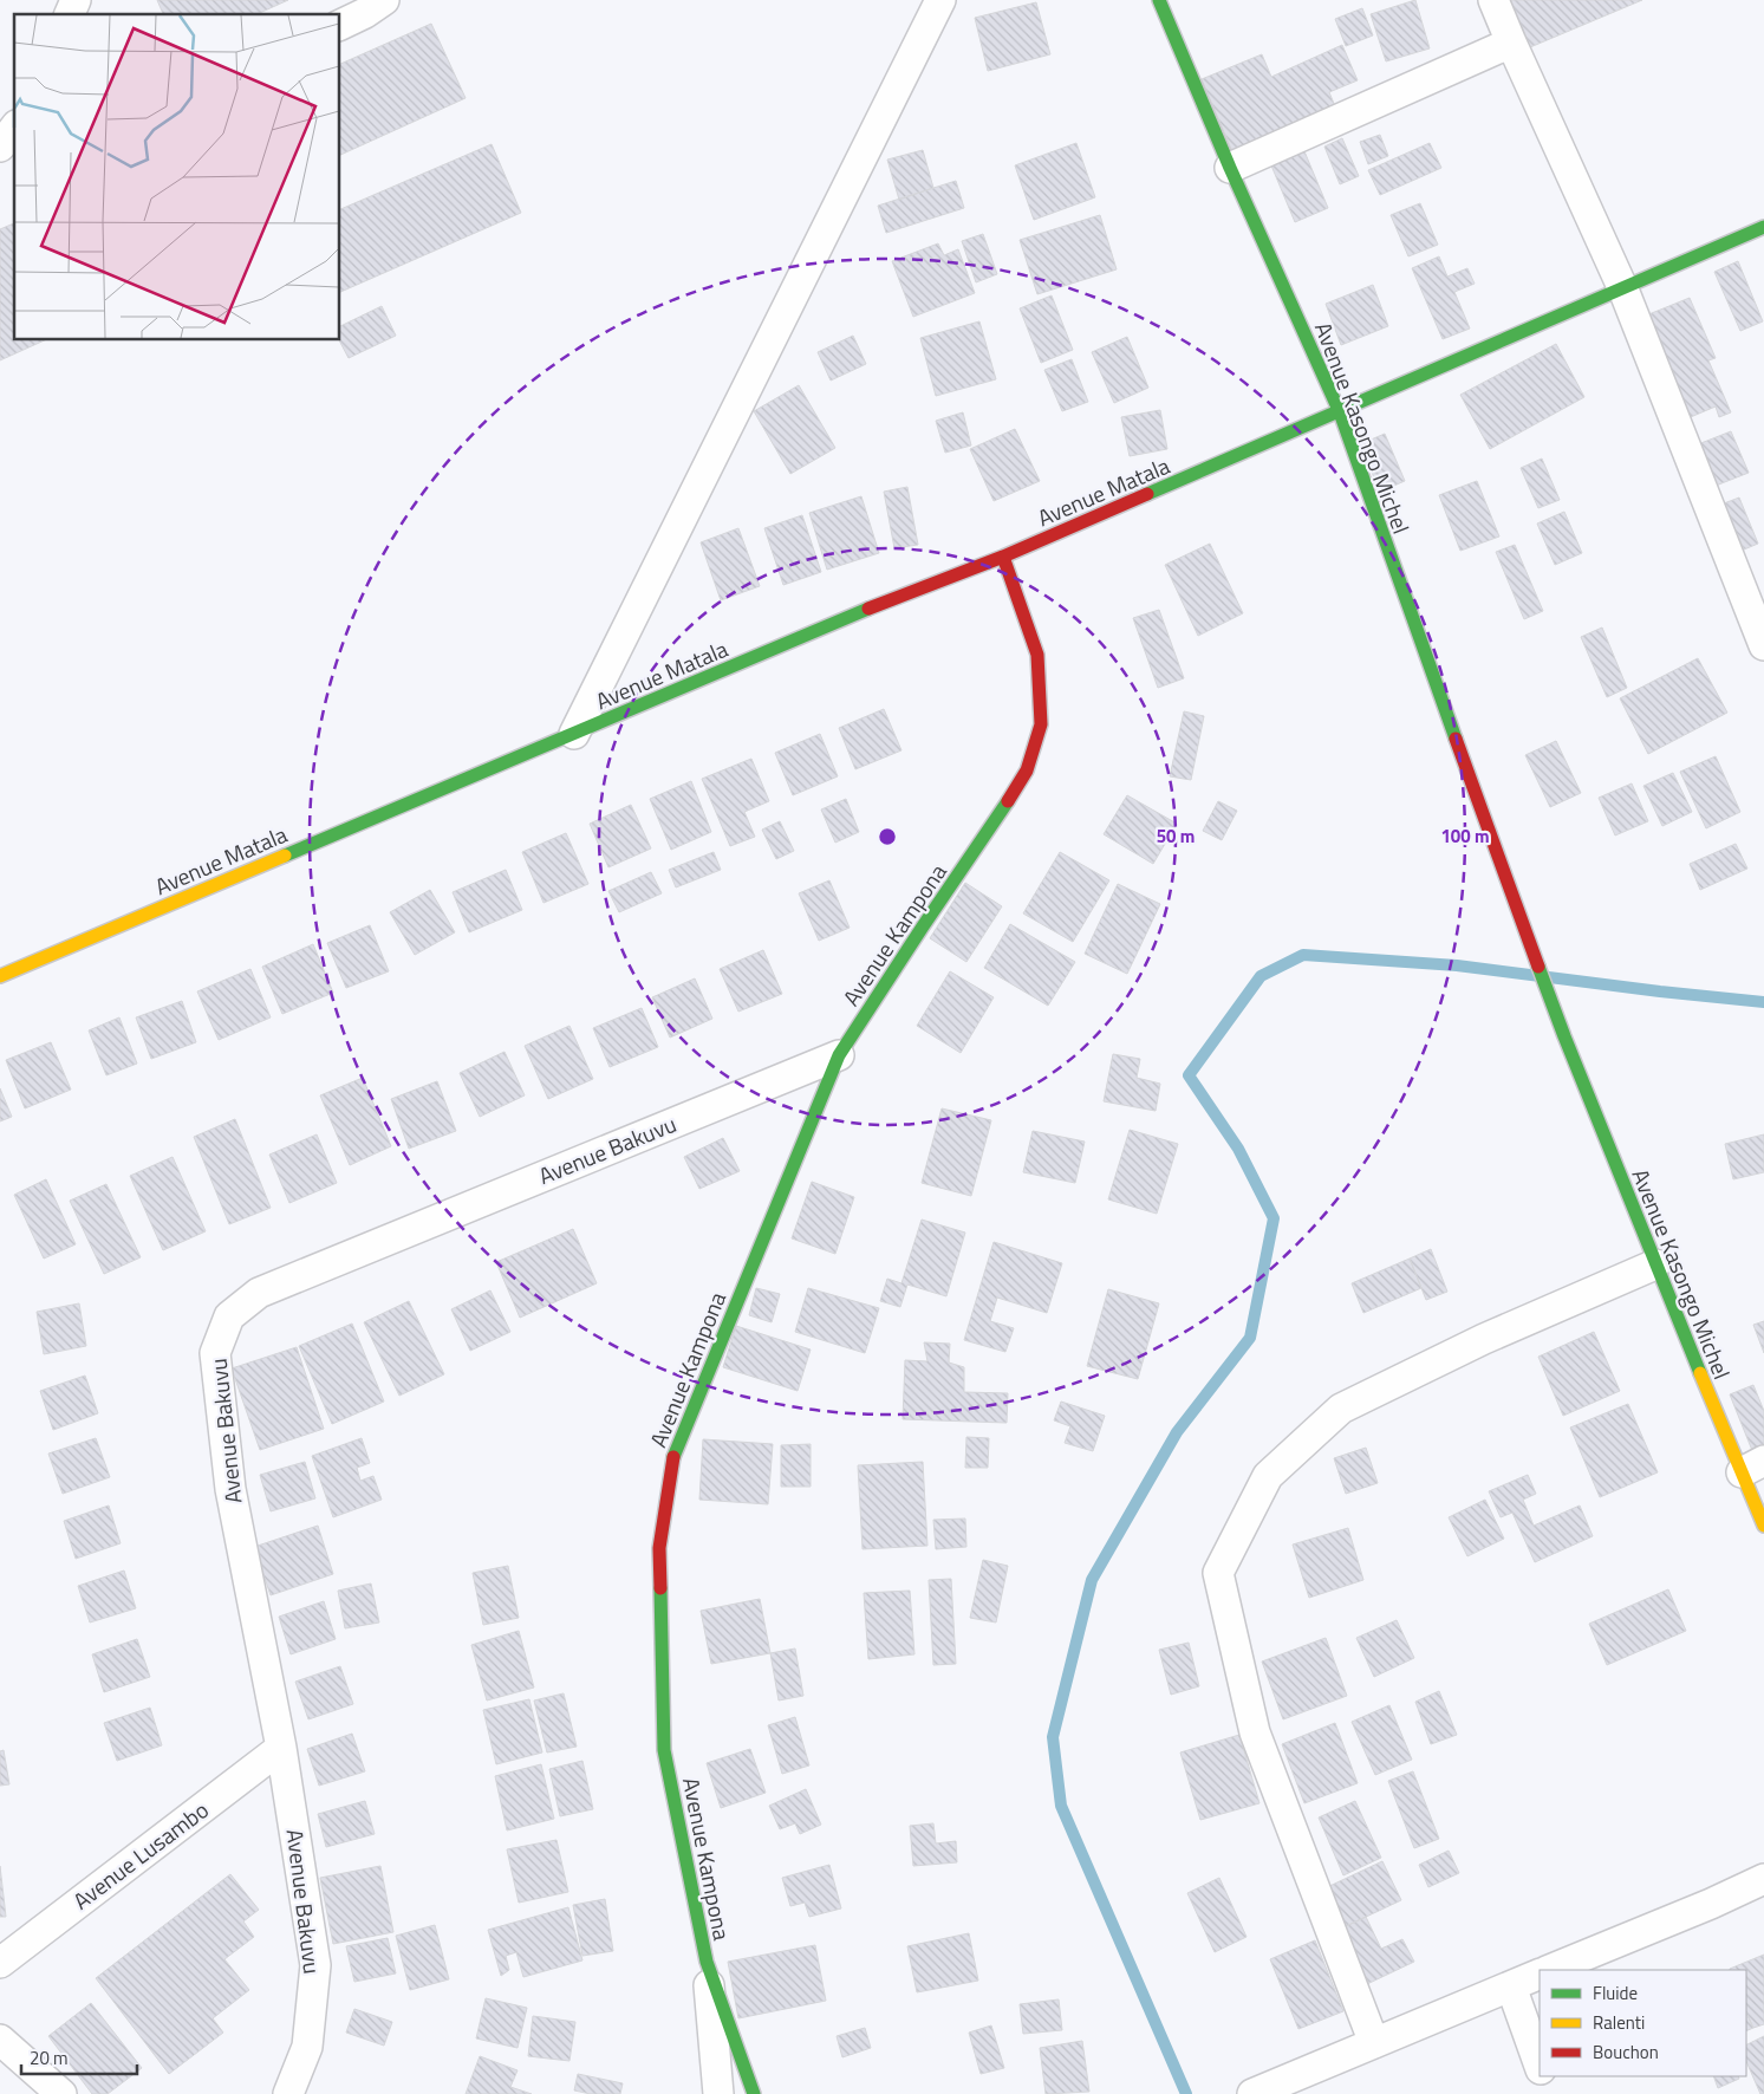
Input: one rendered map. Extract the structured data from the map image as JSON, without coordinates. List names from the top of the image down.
{
  "streets": {
    "street": [
      "Avenue Kasongo Michel",
      "Avenue Matala",
      "Avenue Kampona",
      "Avenue Bakuvu",
      "Avenue Lusambo"
    ]
  },
  "crossings": [
    ["Avenue Kasongo Michel", "Avenue Matala"],
    ["Avenue Matala", "Avenue Kampona"],
    ["Avenue Kampona", "Avenue Bakuvu"],
    ["Avenue Bakuvu", "Avenue Lusambo"]
  ],
  "legend": ["Fluide", "Ralenti", "Bouchon"],
  "scale_bar": "20 m",
  "rings": ["50 m", "100 m"]
}
